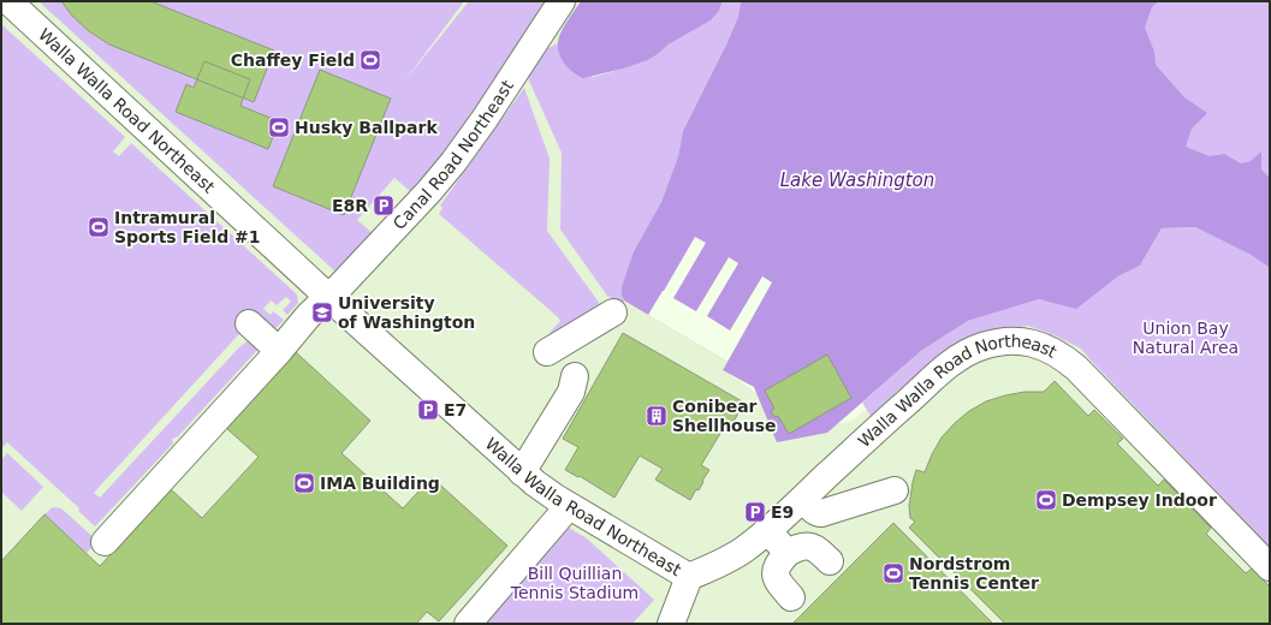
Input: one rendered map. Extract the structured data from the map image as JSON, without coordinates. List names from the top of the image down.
{
  "streets": {
    "lane": ["Walla Walla Road Northeast", "Canal Road Northeast"]
  },
  "crossings": [
    ["Walla Walla Road Northeast", "Canal Road Northeast"]
  ],
  "water": ["Lake Washington"],
  "parks": ["Union Bay Natural Area", "Bill Quillian Tennis Stadium"],
  "places": {
    "sports": [
      "Chaffey Field",
      "Husky Ballpark",
      "Intramural Sports Field #1",
      "IMA Building",
      "Dempsey Indoor",
      "Nordstrom Tennis Center"
    ],
    "parking": ["E8R", "E7", "E9"],
    "school or university": ["University of Washington"],
    "building": ["Conibear Shellhouse"]
  }
}
